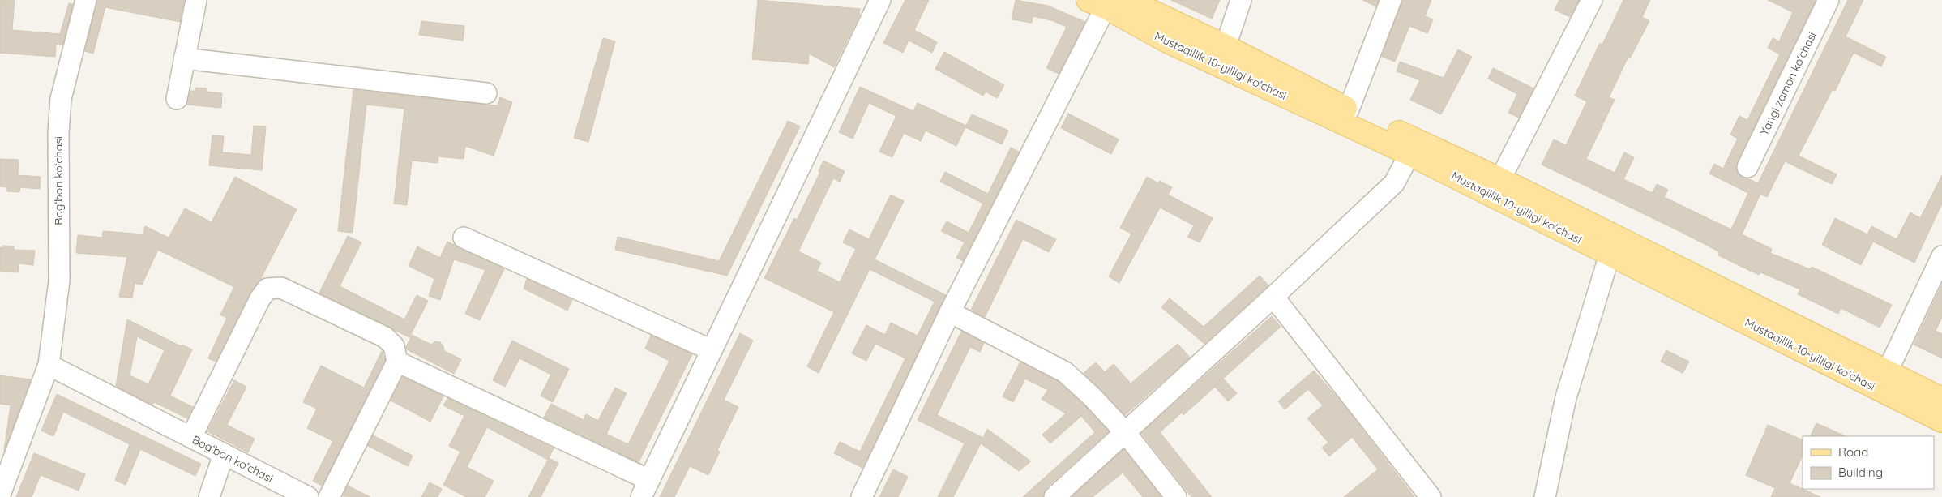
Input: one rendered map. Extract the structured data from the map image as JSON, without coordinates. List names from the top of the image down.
{
  "streets": {
    "main road": ["Mustaqillik 10-yilligi ko'chasi"],
    "street": ["Yangi zamon koʻchasi", "Bogʻbon koʻchasi"]
  },
  "legend": ["Road", "Building"]
}
